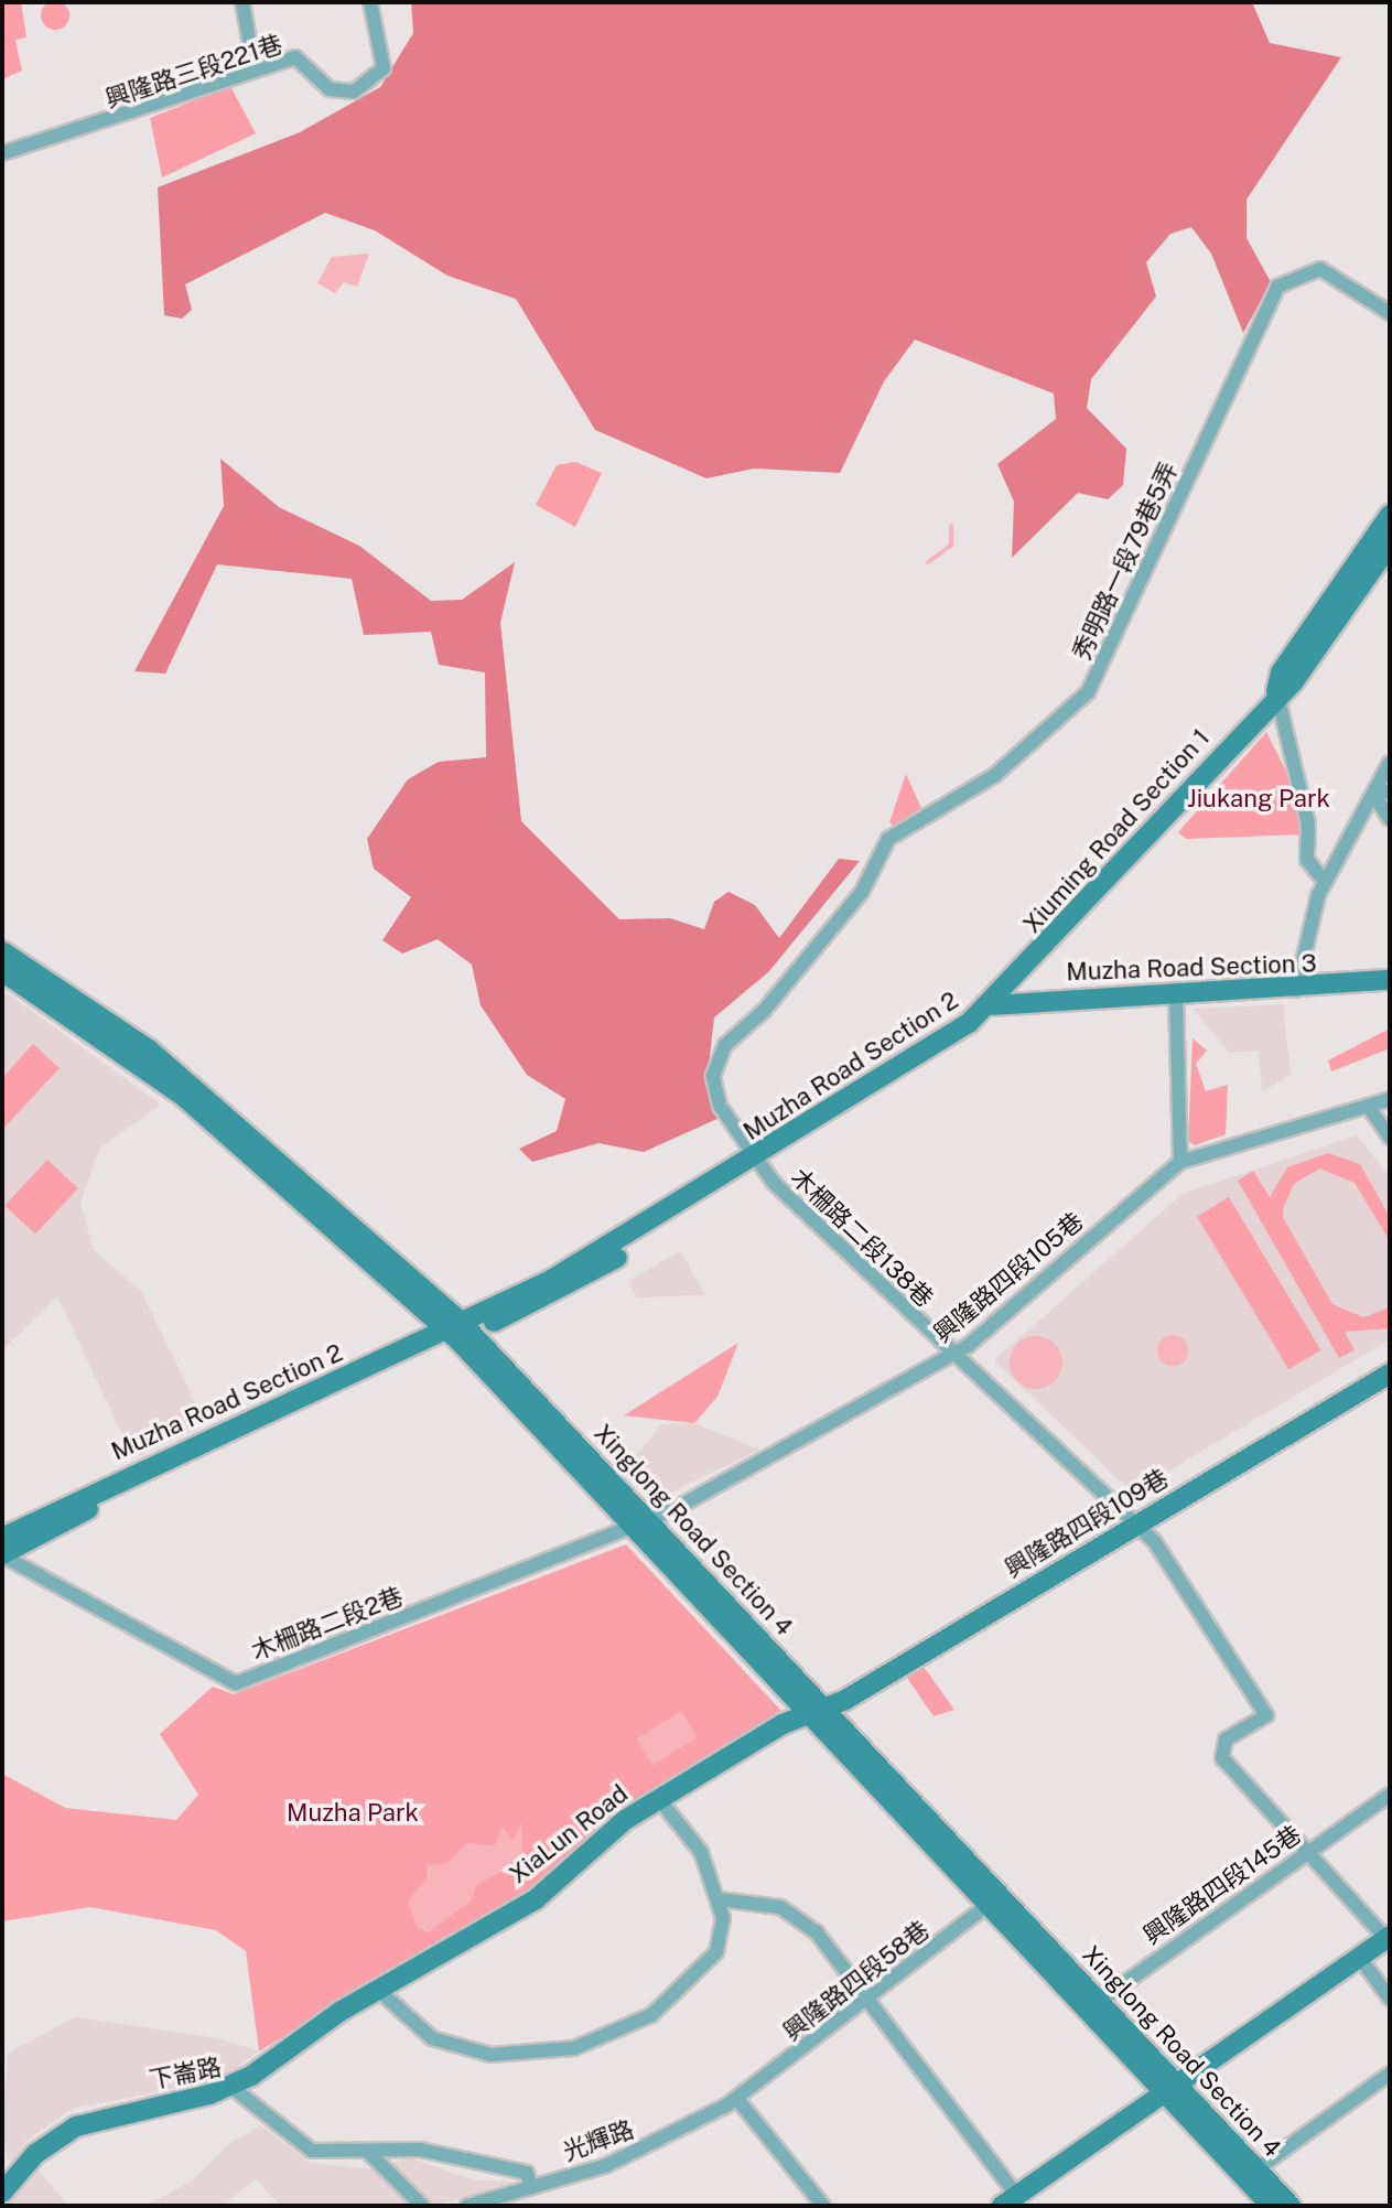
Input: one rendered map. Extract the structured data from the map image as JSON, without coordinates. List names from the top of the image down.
{
  "streets": {
    "main road": [
      "Xiuming Road Section 1",
      "Muzha Road Section 3",
      "Muzha Road Section 2",
      "興隆路四段109巷",
      "Xinglong Road Section 4",
      "XiaLun Road",
      "下崙路"
    ],
    "street": [
      "興隆路三段221巷",
      "秀明路一段79巷5弄",
      "木柵路二段138巷",
      "興隆路四段105巷",
      "木柵路二段2巷",
      "興隆路四段145巷",
      "興隆路四段58巷",
      "光輝路"
    ]
  },
  "crossings": [
    ["秀明路一段79巷5弄", "木柵路二段138巷"],
    ["Xiuming Road Section 1", "Muzha Road Section 3"],
    ["Xiuming Road Section 1", "Muzha Road Section 2"],
    ["Muzha Road Section 3", "Muzha Road Section 2"],
    ["Muzha Road Section 2", "木柵路二段138巷"],
    ["Muzha Road Section 2", "Xinglong Road Section 4"],
    ["Muzha Road Section 2", "木柵路二段2巷"],
    ["木柵路二段138巷", "興隆路四段105巷"],
    ["木柵路二段138巷", "興隆路四段109巷"],
    ["木柵路二段138巷", "興隆路四段145巷"],
    ["興隆路四段105巷", "Xinglong Road Section 4"],
    ["興隆路四段105巷", "木柵路二段2巷"],
    ["興隆路四段109巷", "Xinglong Road Section 4"],
    ["興隆路四段109巷", "XiaLun Road"],
    ["Xinglong Road Section 4", "木柵路二段2巷"],
    ["Xinglong Road Section 4", "XiaLun Road"],
    ["Xinglong Road Section 4", "興隆路四段145巷"],
    ["Xinglong Road Section 4", "興隆路四段58巷"],
    ["XiaLun Road", "下崙路"],
    ["興隆路四段58巷", "光輝路"],
    ["下崙路", "光輝路"]
  ],
  "parks": ["Jiukang Park", "Muzha Park"]
}
